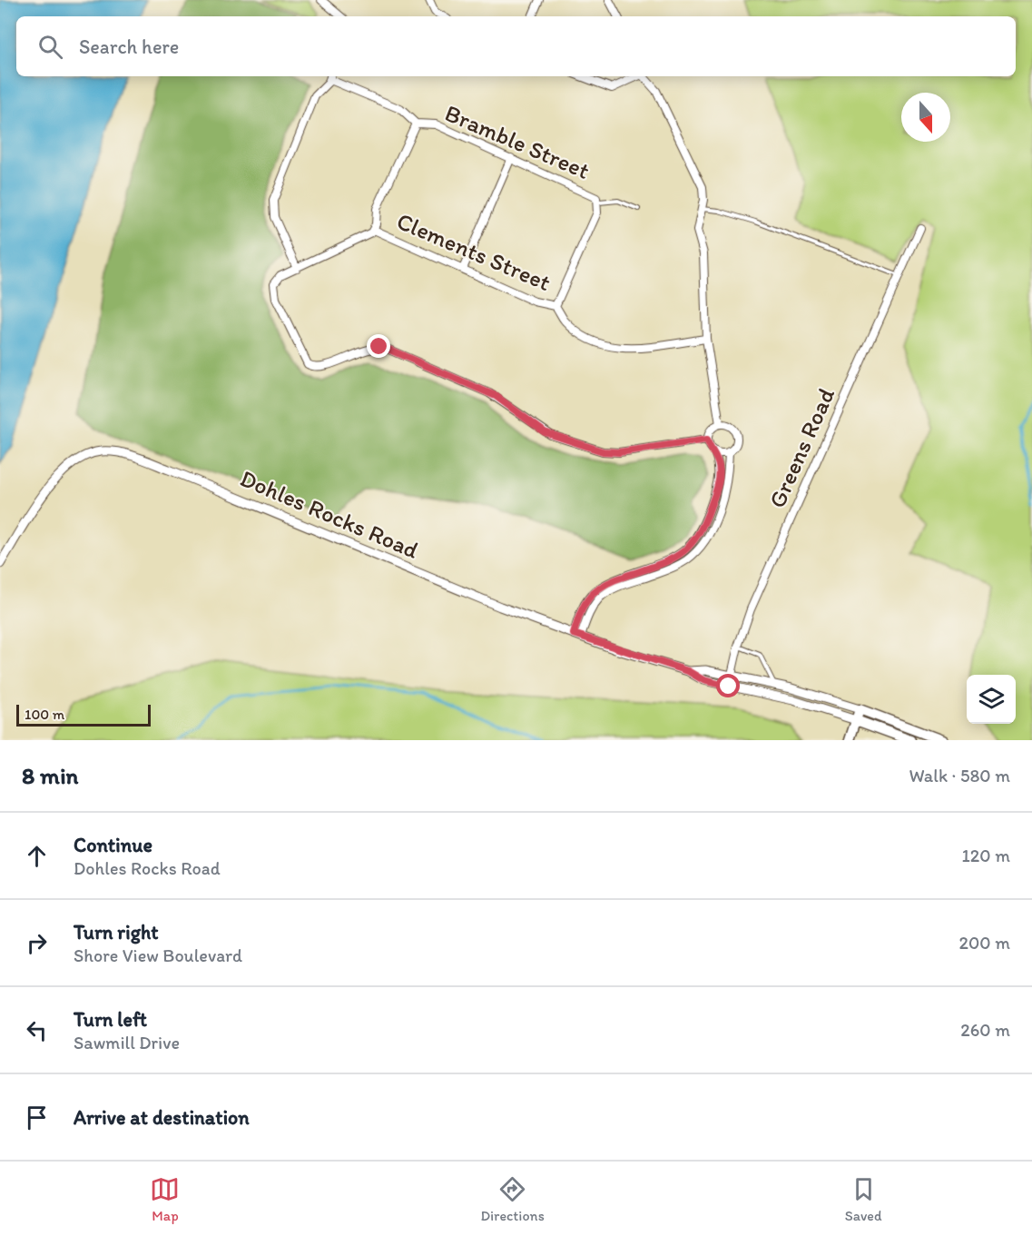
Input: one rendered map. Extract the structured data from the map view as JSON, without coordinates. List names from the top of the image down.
{
  "streets": {
    "main road": ["Dohles Rocks Road"],
    "street": ["Bramble Street", "Clements Street", "Greens Road"]
  },
  "crossings": [
    ["Bramble Street", "Clements Street"],
    ["Greens Road", "Dohles Rocks Road"]
  ],
  "scale_bar": "100 m",
  "north": "bottom",
  "page": {
    "search": "Search here",
    "scale": "100 m",
    "heading": ["8 min", "Walk · 580 m"],
    "list": [
      ["Continue", "Dohles Rocks Road", "120 m"],
      ["Turn right", "Shore View Boulevard", "200 m"],
      ["Turn left", "Sawmill Drive", "260 m"],
      "Arrive at destination"
    ],
    "nav": ["Map", "Directions", "Saved"]
  }
}
